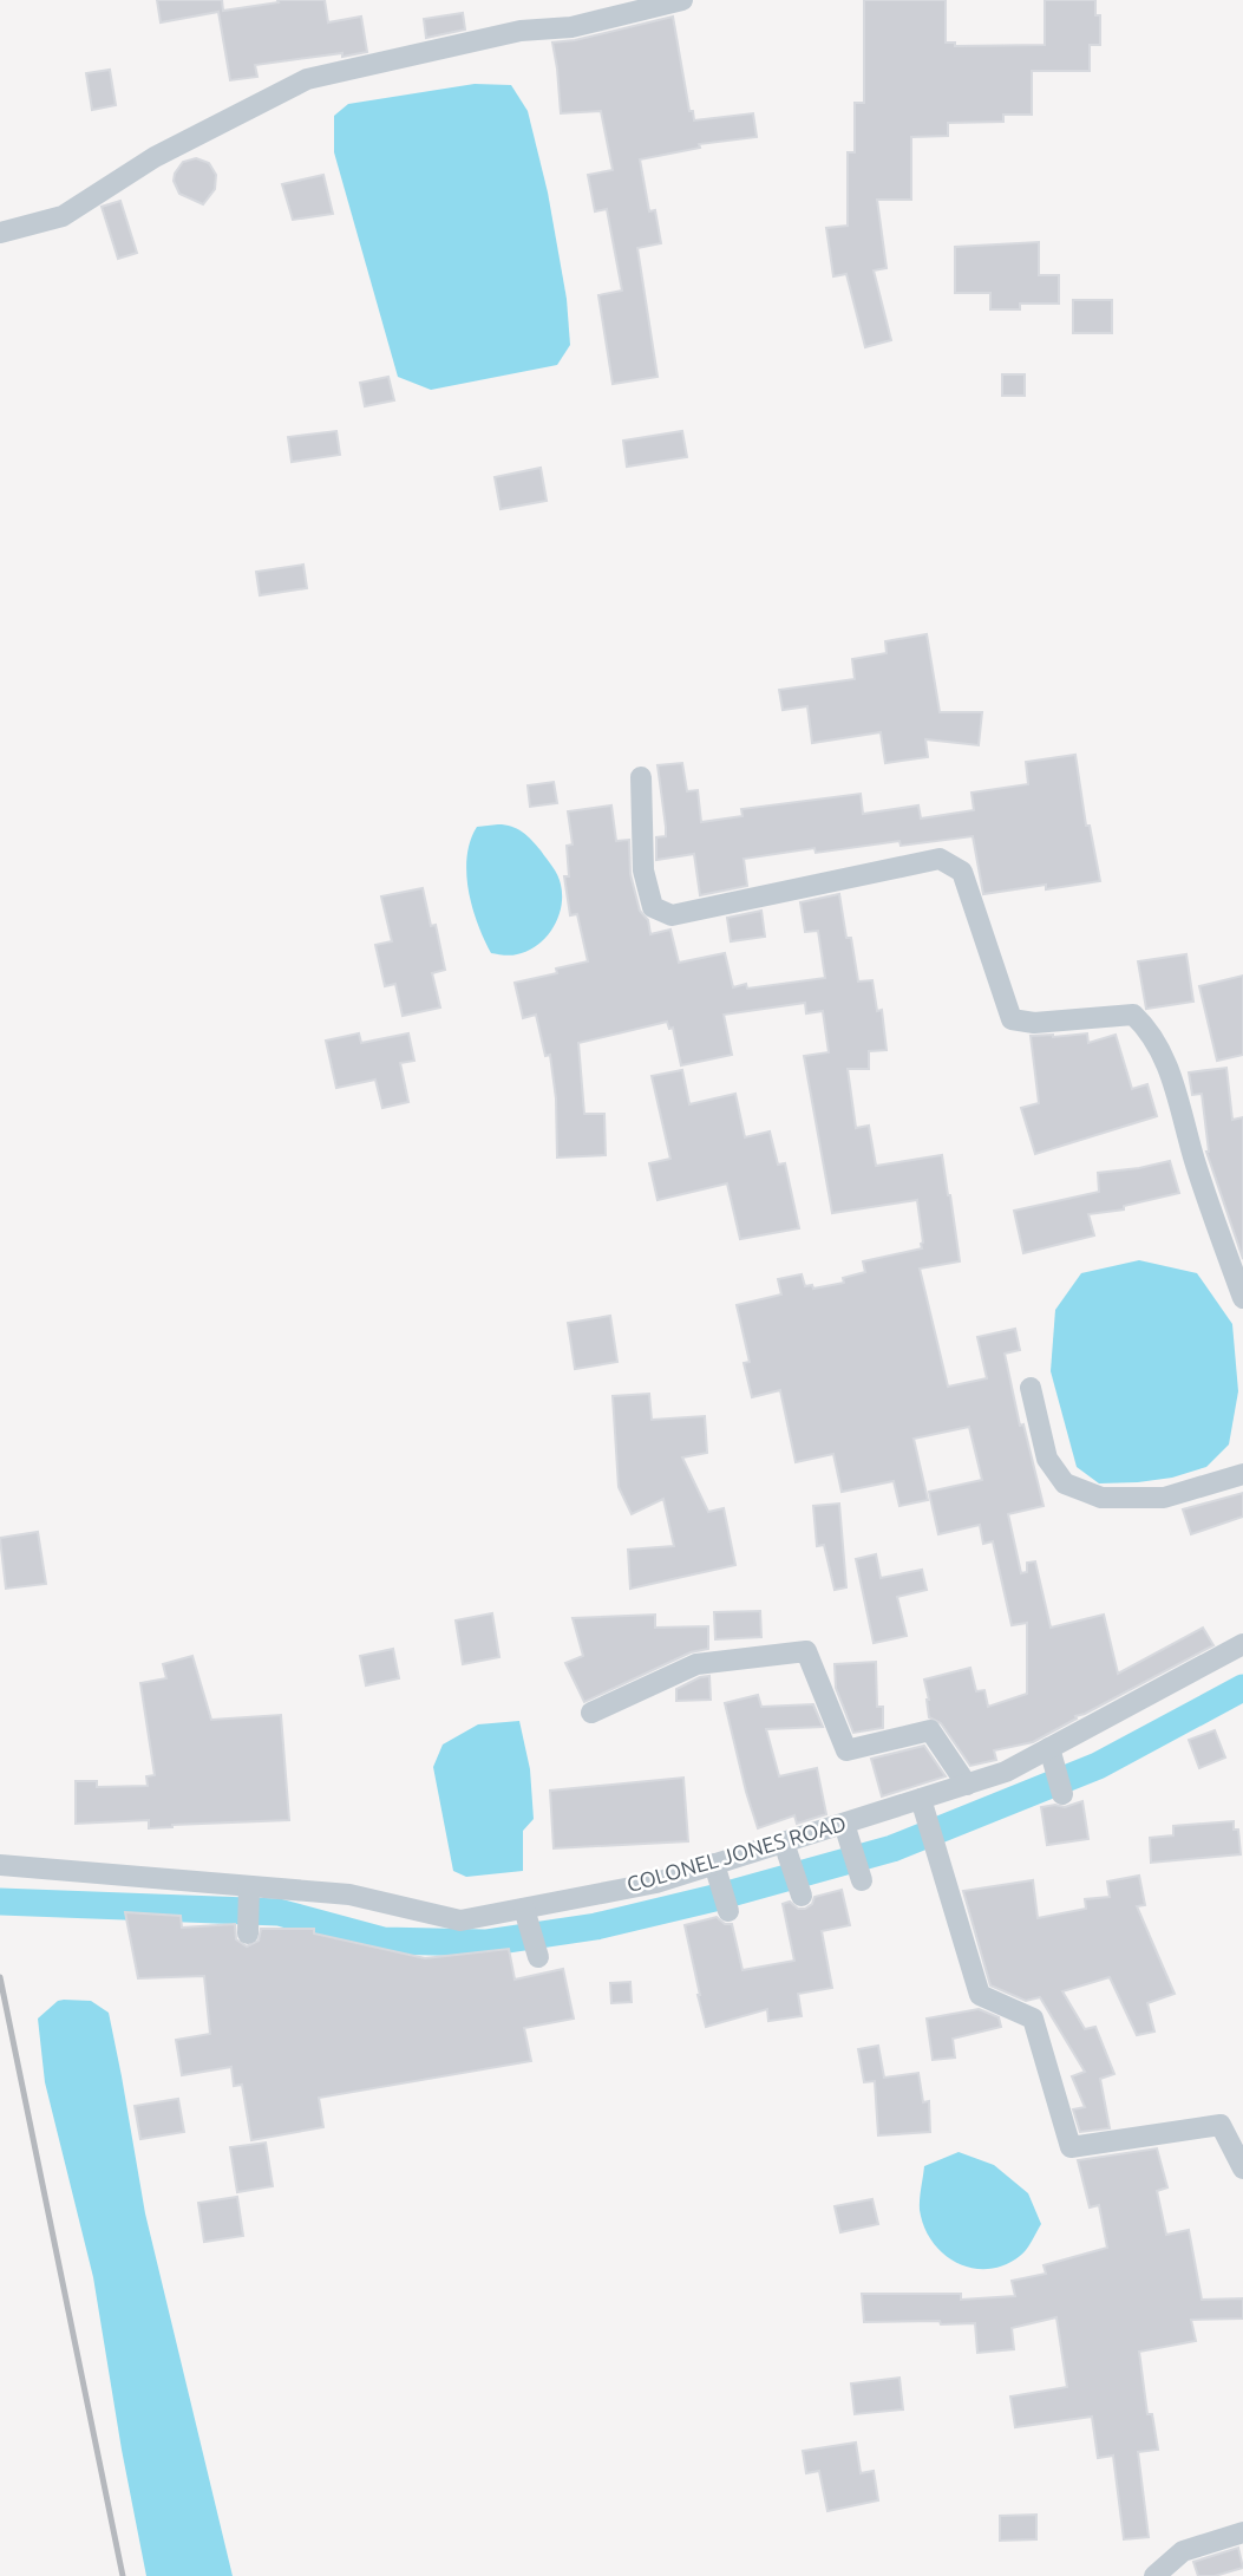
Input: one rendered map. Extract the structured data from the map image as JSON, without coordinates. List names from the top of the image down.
{
  "streets": {
    "street": ["COLONEL JONES ROAD"]
  }
}
